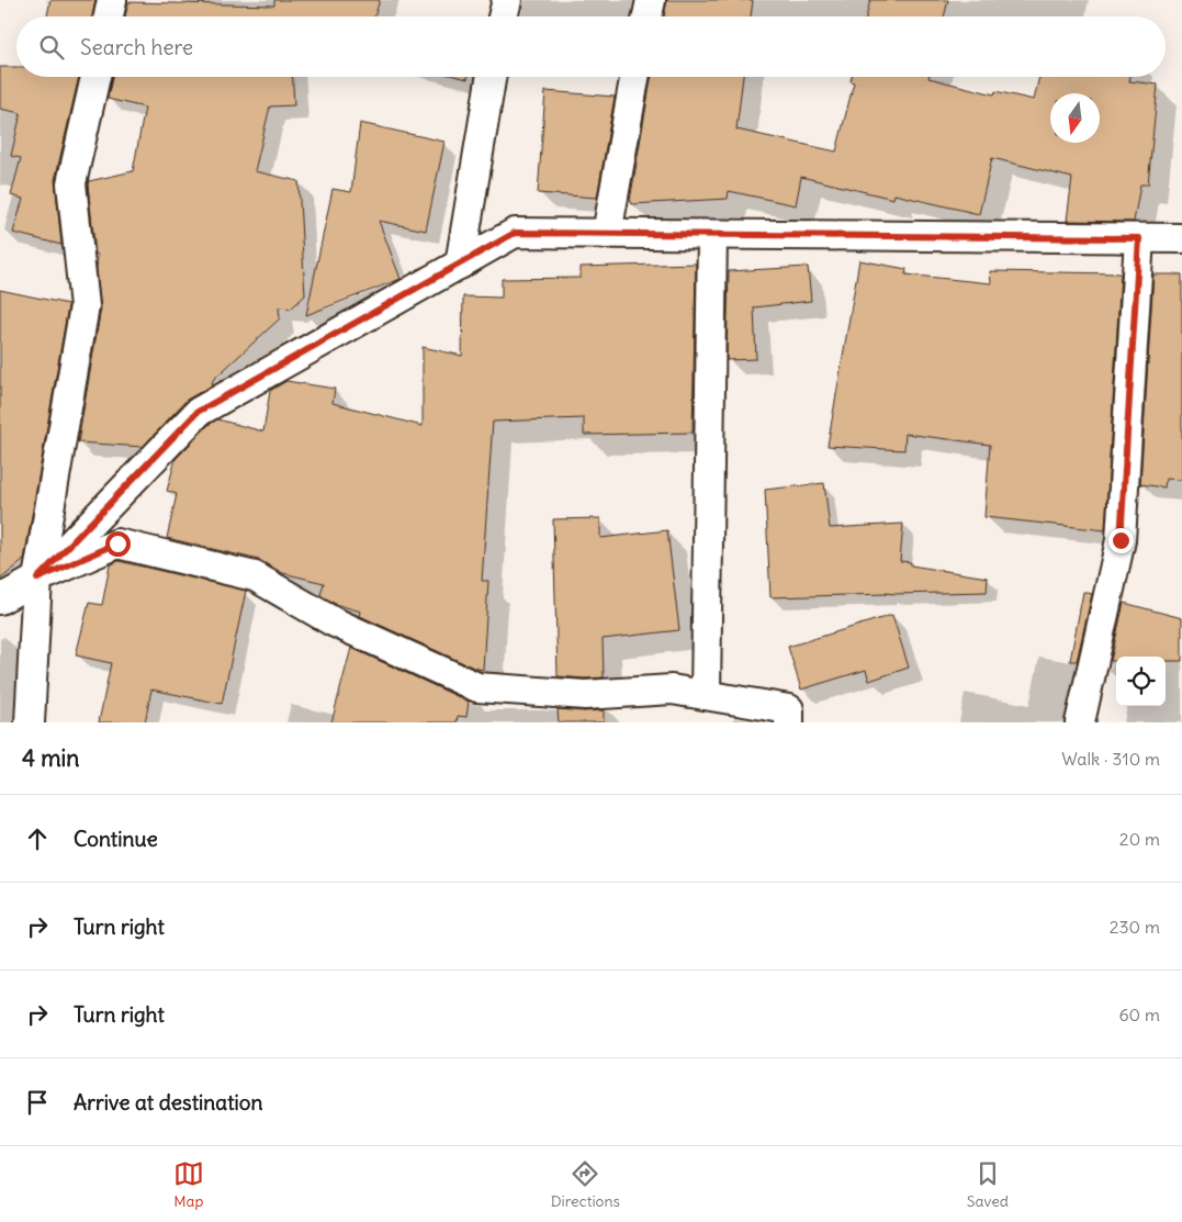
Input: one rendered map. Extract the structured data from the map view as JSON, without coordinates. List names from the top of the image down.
{
  "north": "bottom",
  "page": {
    "search": "Search here",
    "heading": ["4 min", "Walk · 310 m"],
    "list": [
      ["Continue", "20 m"],
      ["Turn right", "230 m"],
      ["Turn right", "60 m"],
      "Arrive at destination"
    ],
    "nav": ["Map", "Directions", "Saved"]
  }
}
